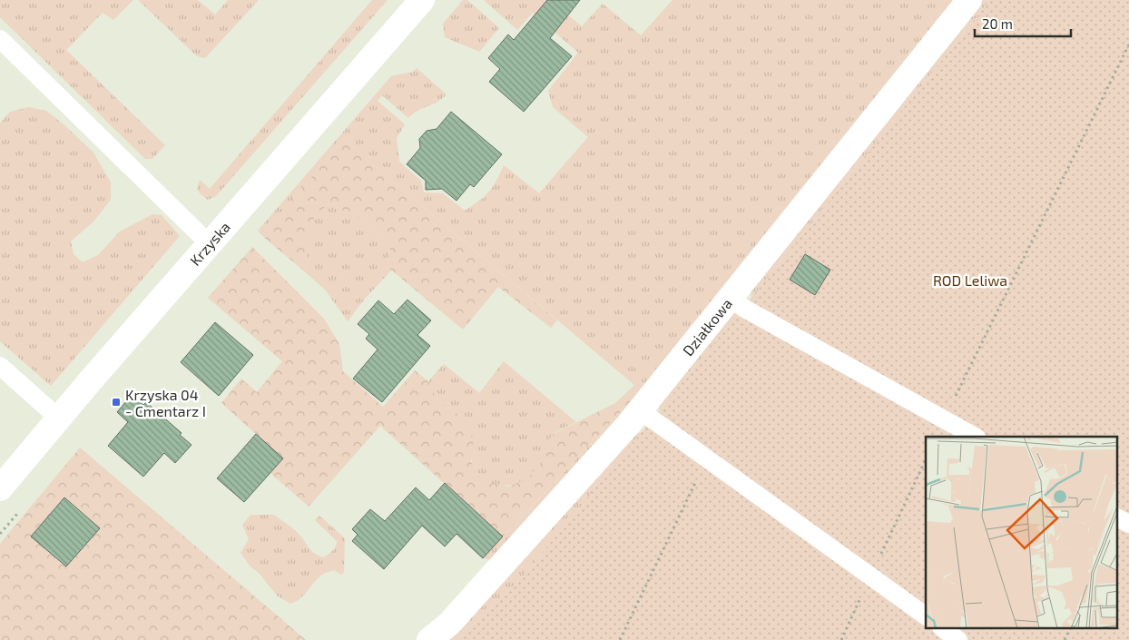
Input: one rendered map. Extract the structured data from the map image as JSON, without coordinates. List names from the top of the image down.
{
  "streets": {
    "street": ["Krzyska", "Działkowa"]
  },
  "parks": ["ROD Leliwa"],
  "places": {
    "transit": ["Krzyska 04 - Cmentarz I"]
  },
  "scale_bar": "20 m"
}
